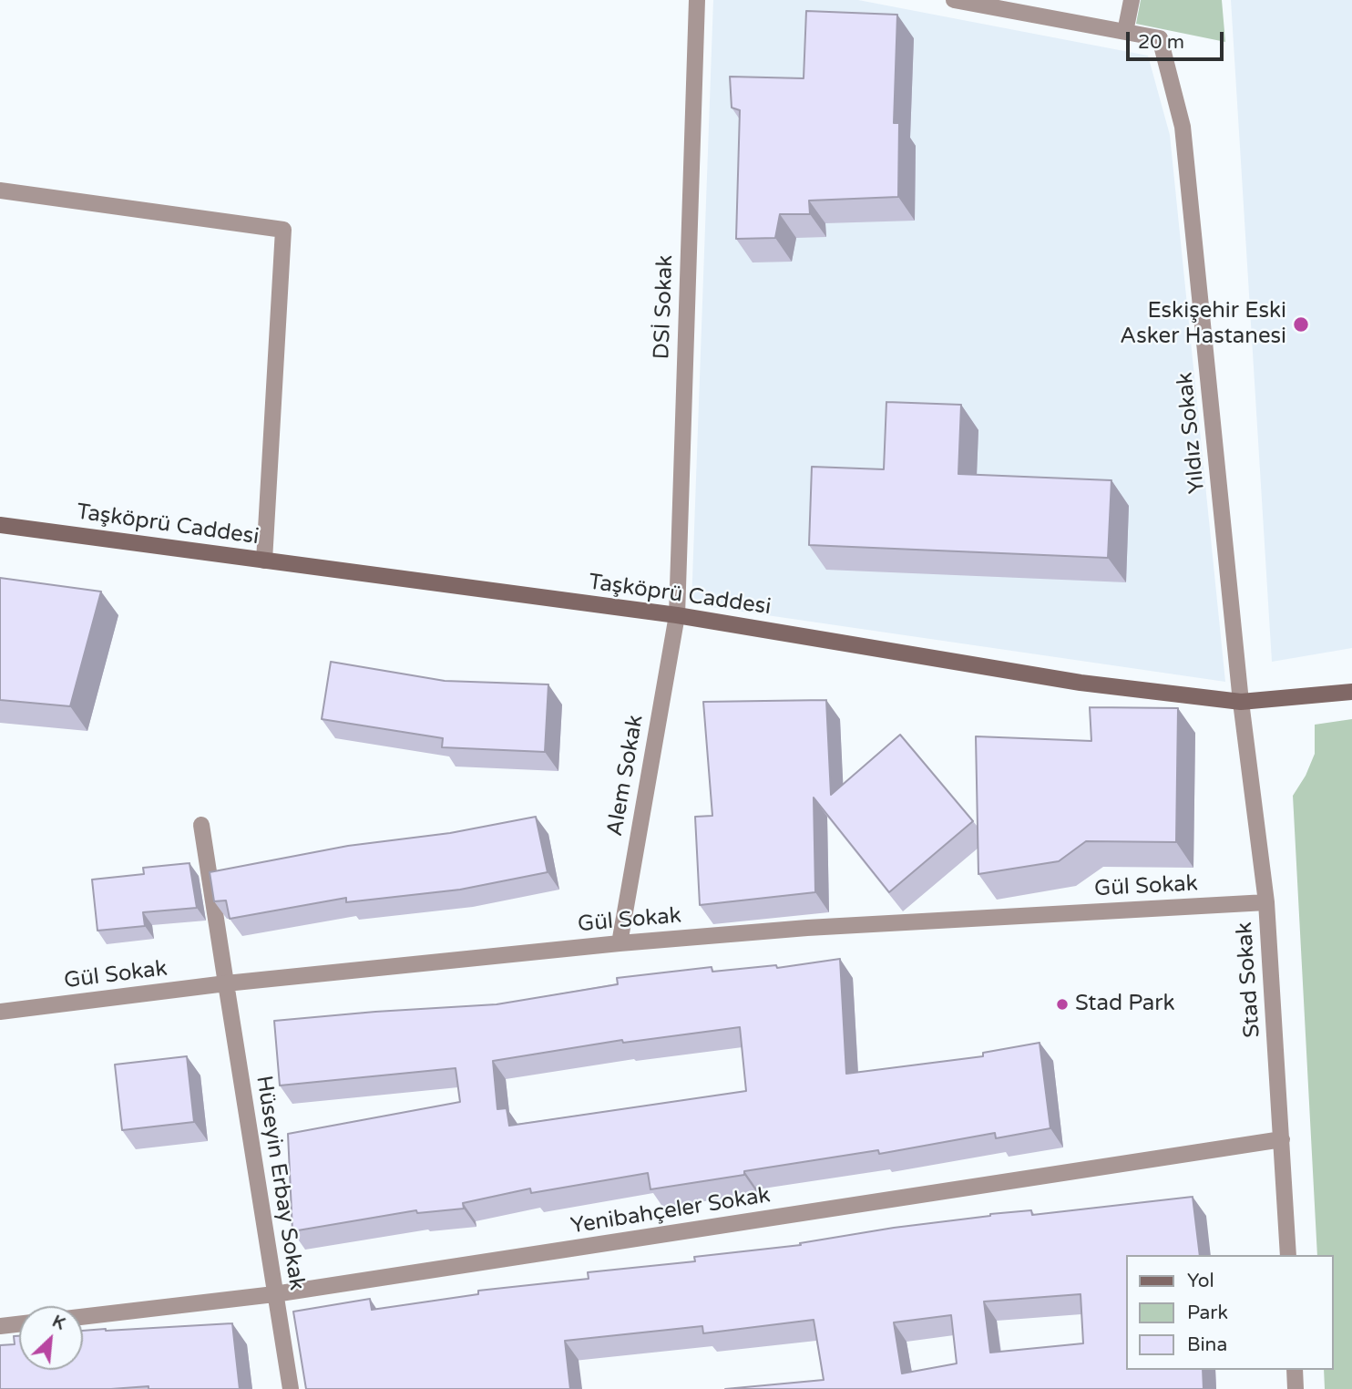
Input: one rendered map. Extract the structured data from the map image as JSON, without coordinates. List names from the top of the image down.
{
  "streets": {
    "main road": ["Taşköprü Caddesi"],
    "street": [
      "DSİ Sokak",
      "Yıldız Sokak",
      "Alem Sokak",
      "Gül Sokak",
      "Stad Sokak",
      "Hüseyin Erbay Sokak",
      "Yenibahçeler Sokak"
    ]
  },
  "crossings": [
    ["DSİ Sokak", "Taşköprü Caddesi"],
    ["DSİ Sokak", "Alem Sokak"],
    ["Yıldız Sokak", "Taşköprü Caddesi"],
    ["Yıldız Sokak", "Stad Sokak"],
    ["Taşköprü Caddesi", "Alem Sokak"],
    ["Taşköprü Caddesi", "Stad Sokak"],
    ["Alem Sokak", "Gül Sokak"],
    ["Gül Sokak", "Stad Sokak"],
    ["Gül Sokak", "Hüseyin Erbay Sokak"],
    ["Stad Sokak", "Yenibahçeler Sokak"],
    ["Hüseyin Erbay Sokak", "Yenibahçeler Sokak"]
  ],
  "places": ["Eskişehir Eski Asker Hastanesi", "Stad Park"],
  "legend": ["Yol", "Park", "Bina"],
  "scale_bar": "20 m",
  "north": "top right"
}
